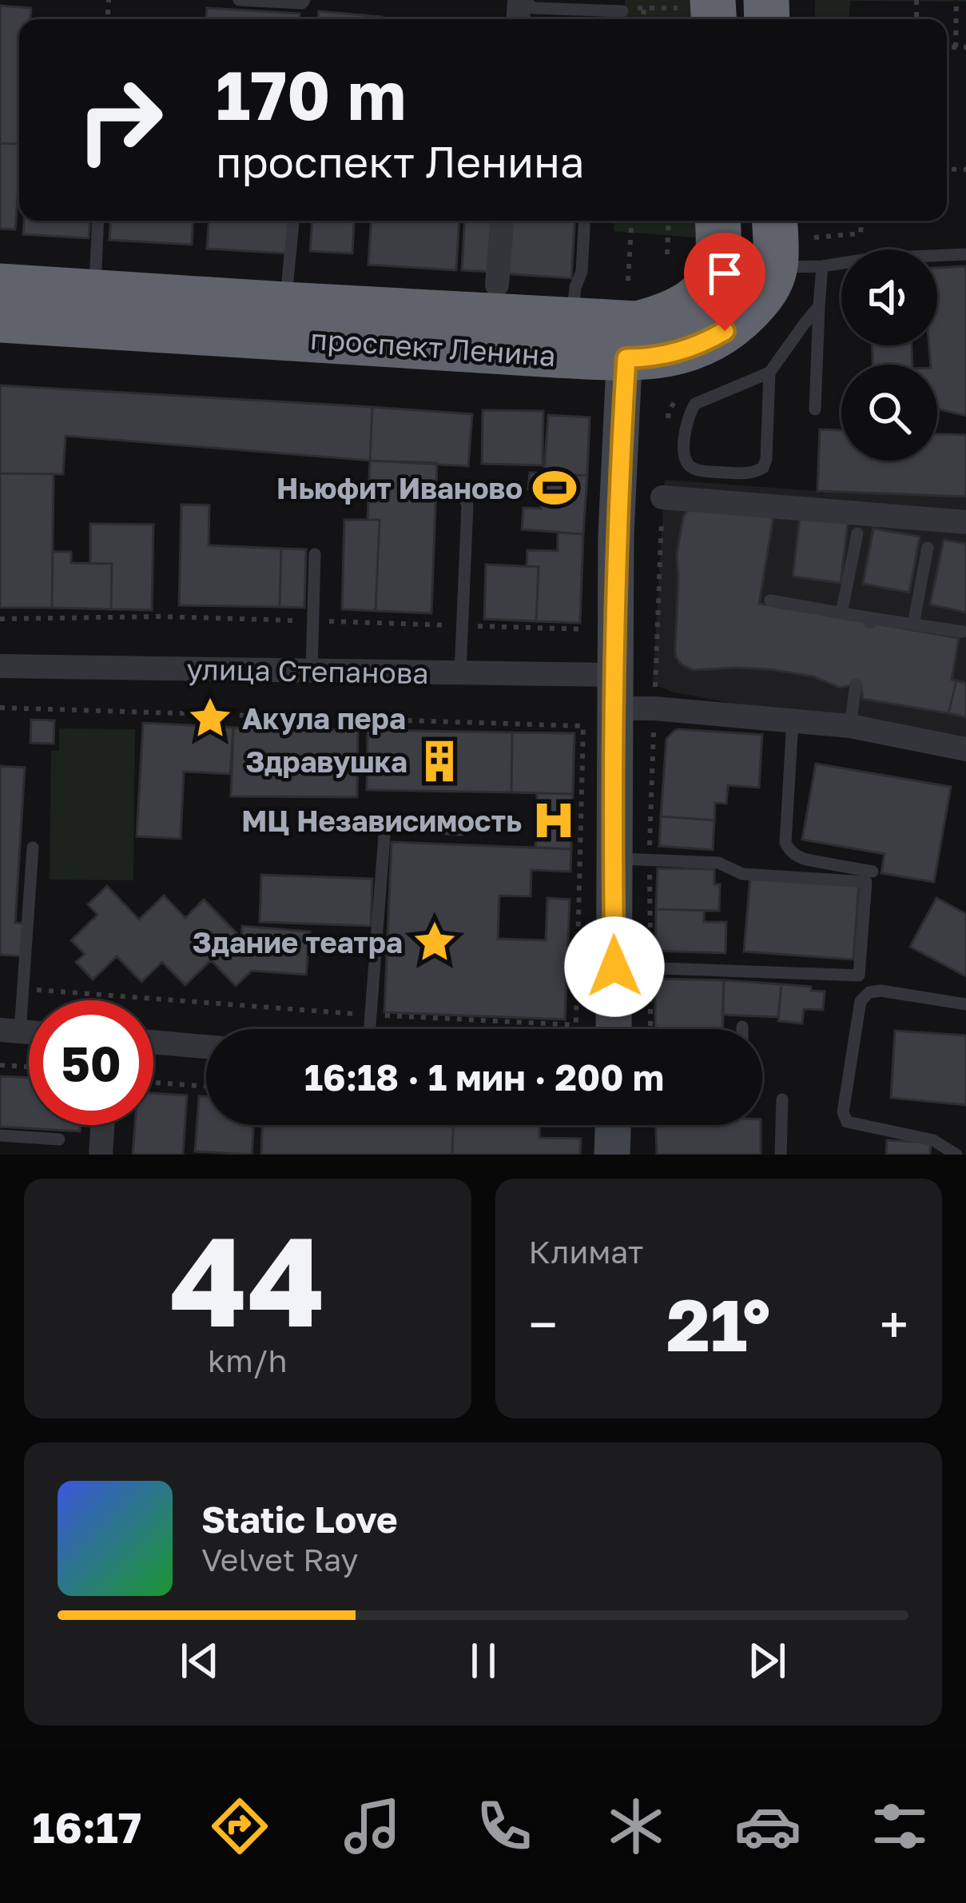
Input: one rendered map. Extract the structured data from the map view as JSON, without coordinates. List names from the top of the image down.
{
  "streets": {
    "highway": ["проспект Ленина"],
    "street": ["улица Степанова"]
  },
  "places": {
    "sports": ["Ньюфит Иваново"],
    "place": ["Акула пера", "Здание театра"],
    "building": ["Здравушка"],
    "hospital": ["МЦ Независимость"]
  },
  "page": {
    "turn": ["170 m", "проспект Ленина"],
    "limit": "50",
    "trip": "16:18 · 1 мин · 200 m",
    "tile": [
      ["44", "km/h"],
      "Климат"
    ],
    "heat": ["−", "21°", "+"],
    "song": ["Static Love", "Velvet Ray"],
    "tabs": "16:17"
  }
}
